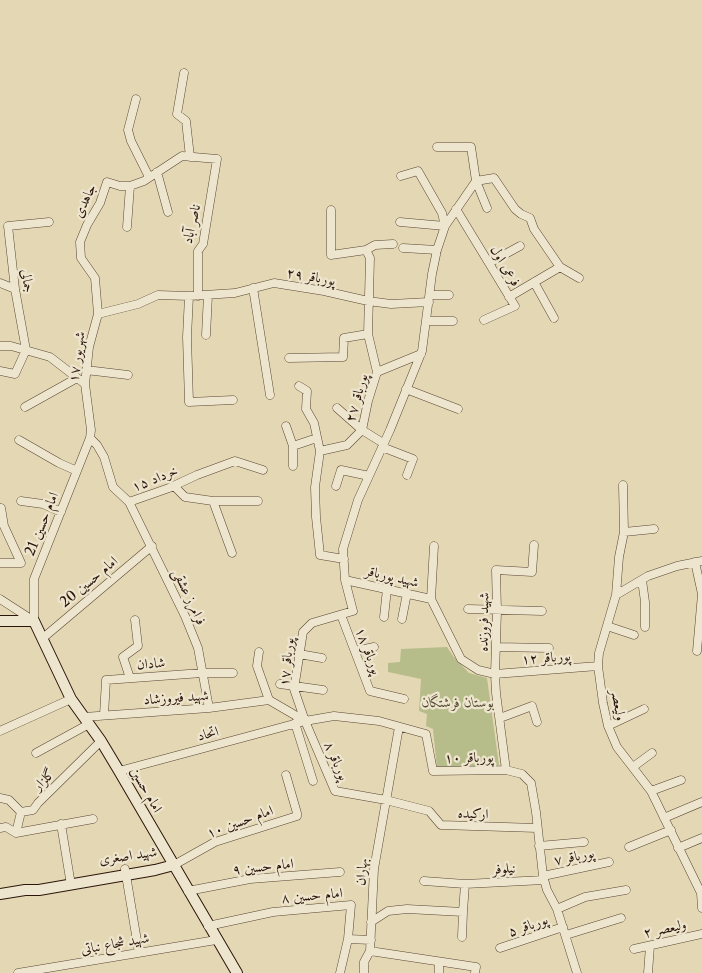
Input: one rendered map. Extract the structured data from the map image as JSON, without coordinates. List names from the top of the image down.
{
  "streets": {
    "street": [
      "جاهدی",
      "ناصر آباد",
      "فرعی اول",
      "پورباقر ۲۹",
      "جمالی",
      "۱۷ شهریور",
      "پورباقر ۲۷",
      "۱۵ خرداد",
      "امام حسین 21",
      "شهید پورباقر",
      "امام حسین 20",
      "فرامرز عشقی",
      "شهید فروزنده",
      "پورباقر ۱۸",
      "پورباقر ۱۲",
      "پورباقر ۱۷",
      "شادان",
      "شهید فیروزشاد",
      "ولیعصر",
      "اتحاد",
      "پورباقر ۱۰",
      "پورباقر ۸",
      "گلزار",
      "امام حسین",
      "ارکیده",
      "امام حسین ۱۰",
      "شهید اصغری",
      "پورباقر ۷",
      "امام حسین ۹",
      "نیلوفر",
      "بهاران",
      "امام حسین ۸",
      "پورباقر ۵",
      "ولیعصر ۲",
      "شهید شجاع نباتی"
    ]
  },
  "crossings": [
    ["جاهدی", "ناصر آباد"],
    ["جاهدی", "۱۷ شهریور"],
    ["ناصر آباد", "پورباقر ۲۹"],
    ["فرعی اول", "شهید پورباقر"],
    ["پورباقر ۲۹", "شهید پورباقر"],
    ["۱۷ شهریور", "۱۵ خرداد"],
    ["۱۷ شهریور", "امام حسین 21"],
    ["پورباقر ۲۷", "شهید پورباقر"],
    ["۱۵ خرداد", "امام حسین 21"],
    ["۱۵ خرداد", "فرامرز عشقی"],
    ["امام حسین 21", "امام حسین"],
    ["شهید پورباقر", "شهید فروزنده"],
    ["شهید پورباقر", "پورباقر ۱۲"],
    ["امام حسین 20", "فرامرز عشقی"],
    ["امام حسین 20", "امام حسین"],
    ["فرامرز عشقی", "شادان"],
    ["فرامرز عشقی", "شهید فیروزشاد"],
    ["شهید فروزنده", "پورباقر ۱۲"],
    ["پورباقر ۱۸", "پورباقر ۱۷"],
    ["پورباقر ۱۲", "ولیعصر"],
    ["پورباقر ۱۷", "اتحاد"],
    ["پورباقر ۱۷", "پورباقر ۸"],
    ["شادان", "شهید فیروزشاد"],
    ["شهید فیروزشاد", "امام حسین"],
    ["اتحاد", "پورباقر ۱۰"],
    ["اتحاد", "پورباقر ۸"],
    ["اتحاد", "امام حسین"],
    ["اتحاد", "بهاران"],
    ["پورباقر ۸", "ارکیده"],
    ["پورباقر ۸", "بهاران"],
    ["گلزار", "امام حسین"],
    ["امام حسین", "امام حسین ۱۰"],
    ["امام حسین", "شهید اصغری"],
    ["امام حسین", "امام حسین ۹"],
    ["امام حسین", "امام حسین ۸"],
    ["امام حسین", "شهید شجاع نباتی"],
    ["ارکیده", "بهاران"],
    ["امام حسین ۱۰", "شهید اصغری"],
    ["پورباقر ۷", "نیلوفر"]
  ],
  "parks": ["بوستان فرشتگان"]
}
